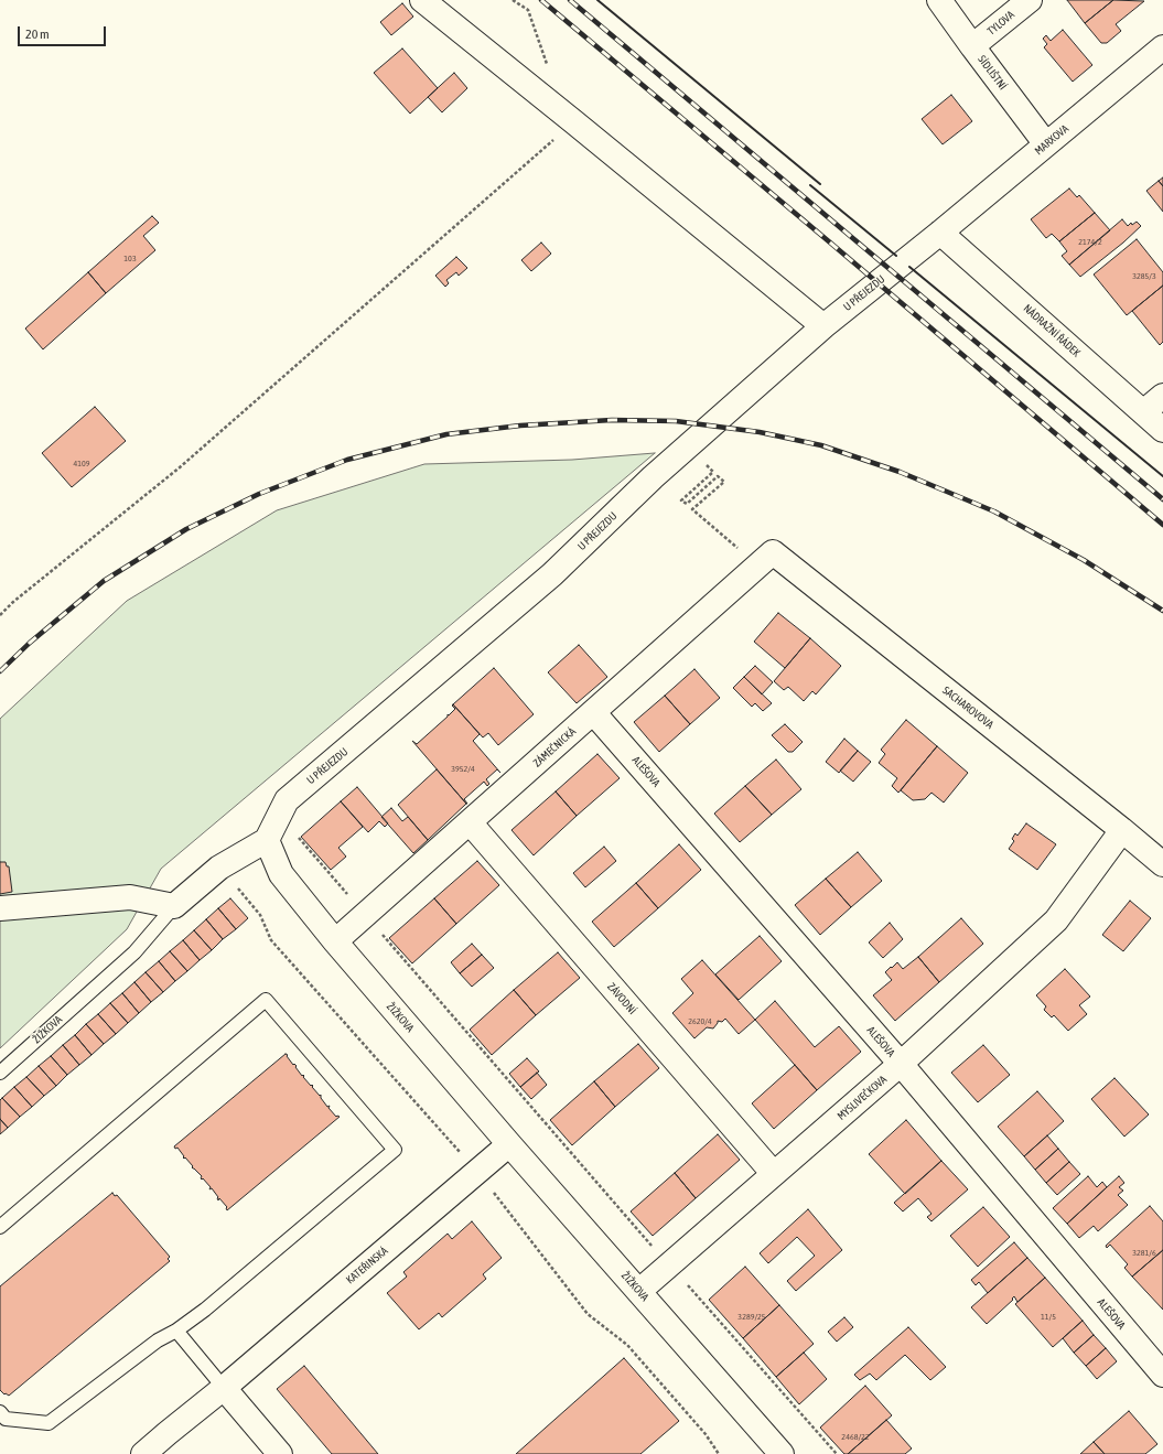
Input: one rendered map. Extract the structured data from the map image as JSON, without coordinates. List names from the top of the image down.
{
  "streets": {
    "street": [
      "TYLOVA",
      "SÍDLIŠTNÍ",
      "MARXOVA",
      "U PŘEJEZDU",
      "NÁDRAŽNÍ ŘÁDEK",
      "SACHAROVOVA",
      "ZÁMEČNICKÁ",
      "ALEŠOVA",
      "ZÁVODNÍ",
      "ŽIŽKOVA",
      "MYSLIVEČKOVA",
      "KATEŘINSKÁ"
    ]
  },
  "crossings": [
    ["TYLOVA", "SÍDLIŠTNÍ"],
    ["SÍDLIŠTNÍ", "MARXOVA"],
    ["MARXOVA", "U PŘEJEZDU"],
    ["MARXOVA", "NÁDRAŽNÍ ŘÁDEK"],
    ["U PŘEJEZDU", "NÁDRAŽNÍ ŘÁDEK"],
    ["U PŘEJEZDU", "ŽIŽKOVA"],
    ["SACHAROVOVA", "ZÁMEČNICKÁ"],
    ["SACHAROVOVA", "MYSLIVEČKOVA"],
    ["ZÁMEČNICKÁ", "ALEŠOVA"],
    ["ZÁMEČNICKÁ", "ZÁVODNÍ"],
    ["ZÁMEČNICKÁ", "ŽIŽKOVA"],
    ["ALEŠOVA", "MYSLIVEČKOVA"],
    ["ZÁVODNÍ", "MYSLIVEČKOVA"],
    ["ŽIŽKOVA", "MYSLIVEČKOVA"],
    ["ŽIŽKOVA", "KATEŘINSKÁ"]
  ],
  "house_numbers": [
    "2174/2",
    "103",
    "3285/3",
    "4109",
    "3952/4",
    "2620/4",
    "3281/6",
    "3289/25",
    "11/5",
    "2468/22"
  ],
  "scale_bar": "20 m"
}
